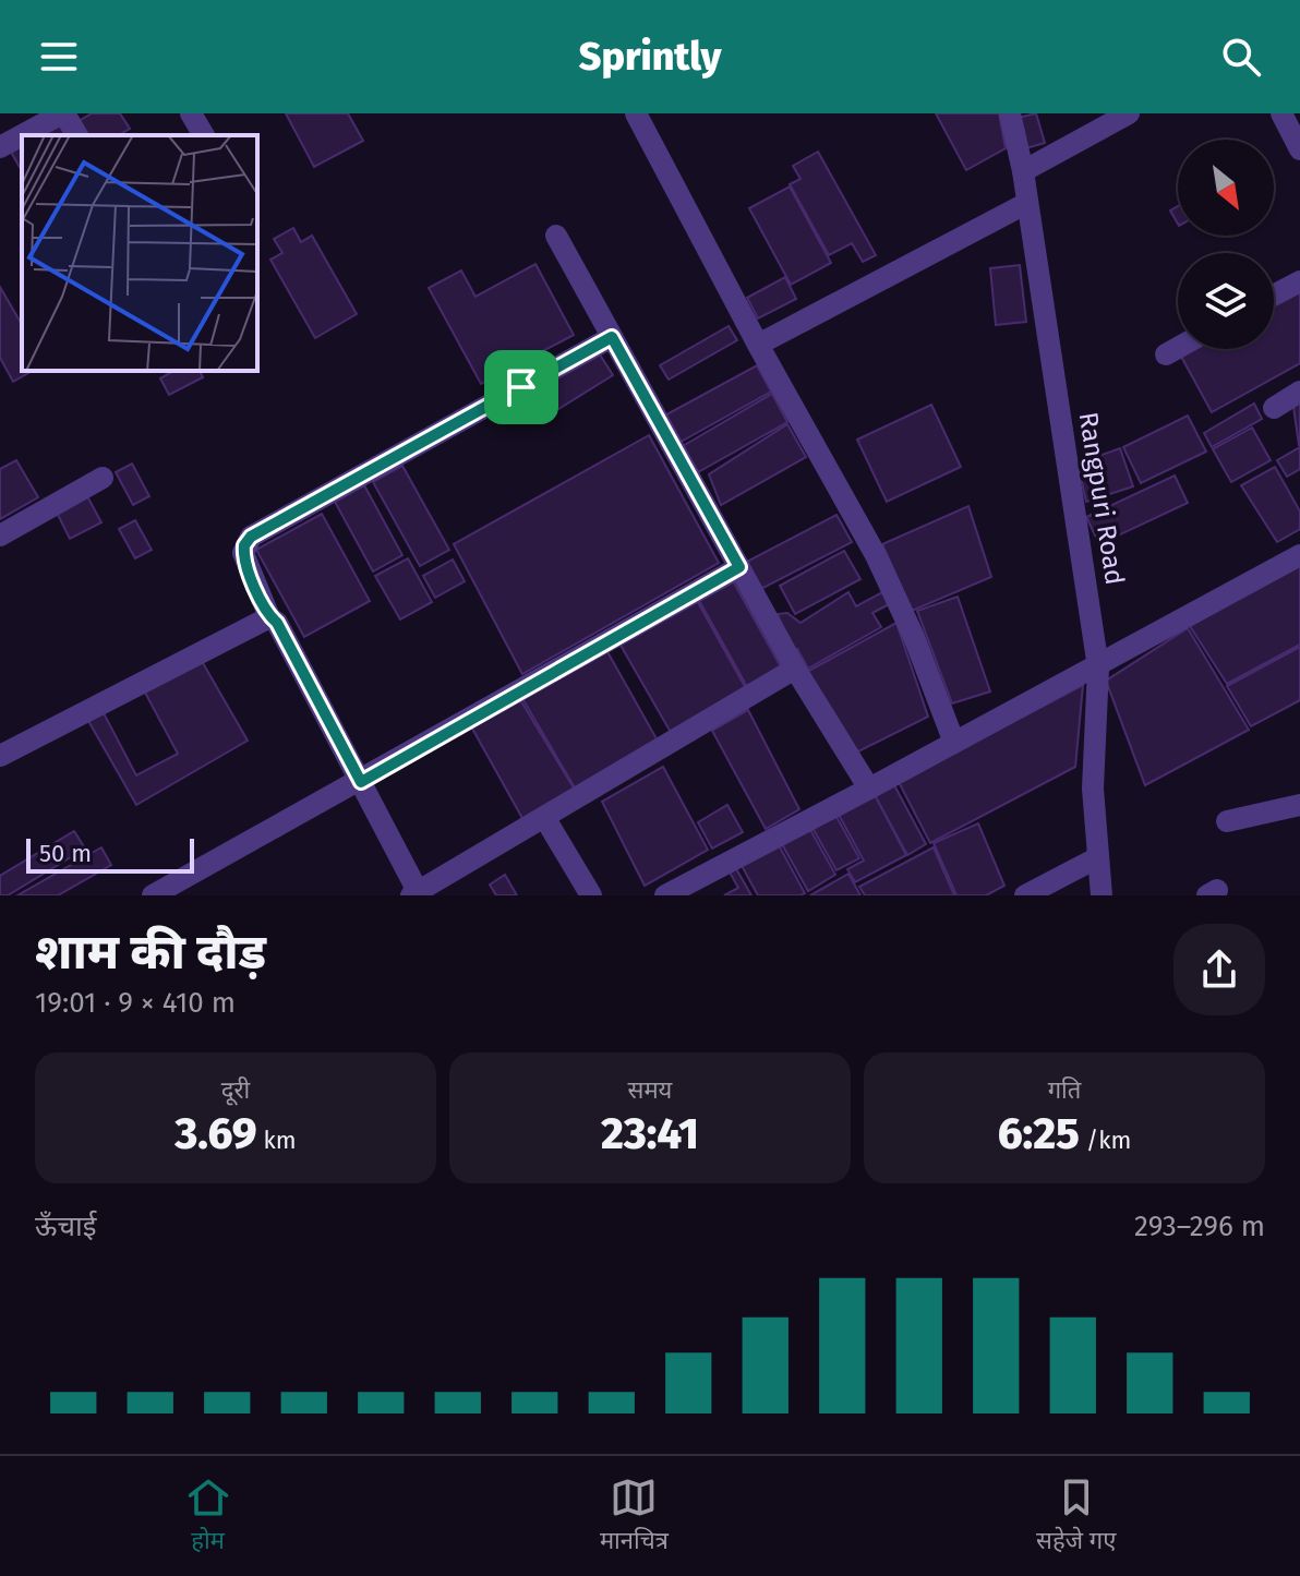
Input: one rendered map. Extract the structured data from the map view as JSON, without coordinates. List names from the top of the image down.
{
  "streets": {
    "street": ["Rangpuri Road"]
  },
  "scale_bar": "50 m",
  "north": "bottom right",
  "page": {
    "header": "Sprintly",
    "scale": "50 m",
    "heading": ["शाम की दौड़", "19:01 · 9 × 410 m"],
    "stats": [
      ["दूरी", "3.69 km"],
      ["समय", "23:41"],
      ["गति", "6:25 /km"]
    ],
    "chart": ["ऊँचाई", "293–296 m"],
    "tabs": ["होम", "मानचित्र", "सहेजे गए"]
  }
}
